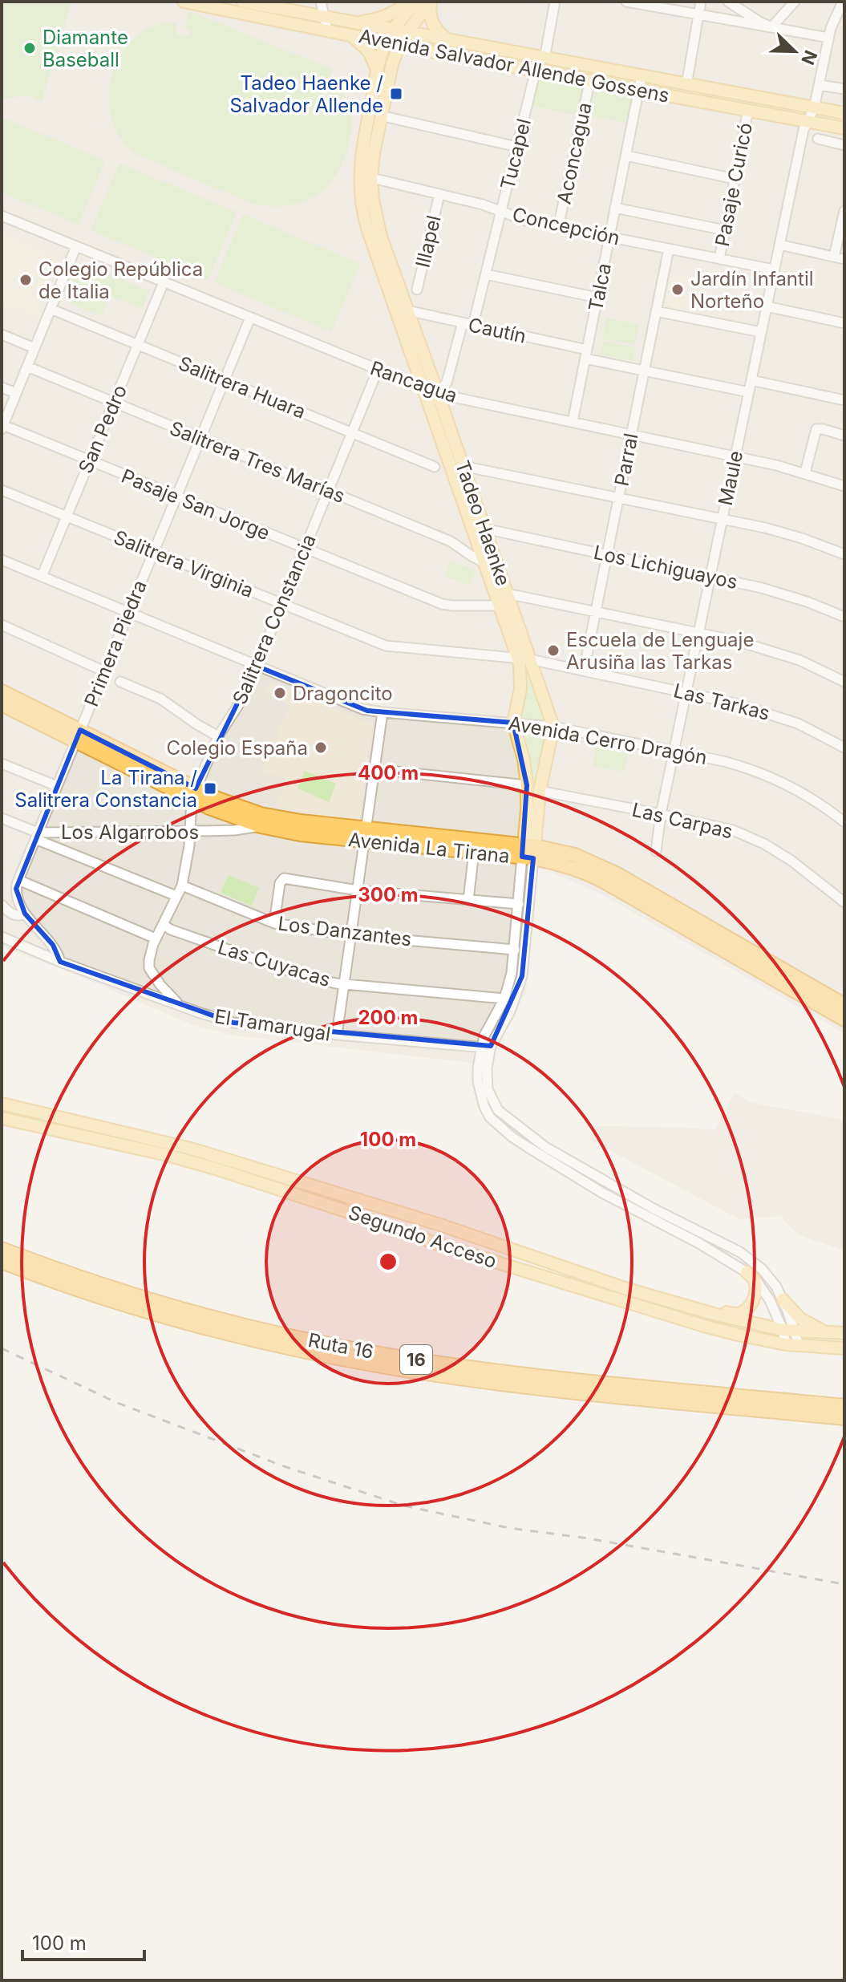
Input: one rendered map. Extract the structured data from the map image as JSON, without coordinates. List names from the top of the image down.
{
  "streets": {
    "highway": ["Avenida La Tirana", "Ruta 16", "16"],
    "main road": ["Avenida Salvador Allende Gossens", "Tadeo Haenke", "Segundo Acceso"],
    "street": [
      "Aconcagua",
      "Tucapel",
      "Pasaje Curicó",
      "Concepción",
      "Illapel",
      "Talca",
      "Cautín",
      "Rancagua",
      "Salitrera Huara",
      "San Pedro",
      "Parral",
      "Salitrera Tres Marías",
      "Maule",
      "Pasaje San Jorge",
      "Salitrera Virginia",
      "Los Lichiguayos",
      "Salitrera Constancia",
      "Primera Piedra",
      "Las Tarkas",
      "Avenida Cerro Dragón",
      "Las Carpas",
      "Los Algarrobos",
      "Los Danzantes",
      "Las Cuyacas",
      "El Tamarugal"
    ]
  },
  "crossings": [
    ["Avenida Salvador Allende Gossens", "Aconcagua"],
    ["Avenida Salvador Allende Gossens", "Tucapel"],
    ["Avenida Salvador Allende Gossens", "Pasaje Curicó"],
    ["Avenida Salvador Allende Gossens", "Talca"],
    ["Avenida Salvador Allende Gossens", "Maule"],
    ["Avenida Salvador Allende Gossens", "Tadeo Haenke"],
    ["Aconcagua", "Concepción"],
    ["Tucapel", "Concepción"],
    ["Tucapel", "Cautín"],
    ["Pasaje Curicó", "Concepción"],
    ["Concepción", "Illapel"],
    ["Concepción", "Talca"],
    ["Concepción", "Parral"],
    ["Concepción", "Maule"],
    ["Concepción", "Tadeo Haenke"],
    ["Talca", "Cautín"],
    ["Talca", "Rancagua"],
    ["Cautín", "Parral"],
    ["Cautín", "Maule"],
    ["Cautín", "Tadeo Haenke"],
    ["Rancagua", "San Pedro"],
    ["Rancagua", "Parral"],
    ["Rancagua", "Maule"],
    ["Rancagua", "Tadeo Haenke"],
    ["Rancagua", "Salitrera Constancia"],
    ["Rancagua", "Primera Piedra"],
    ["Salitrera Huara", "San Pedro"],
    ["Salitrera Huara", "Salitrera Constancia"],
    ["Salitrera Huara", "Primera Piedra"],
    ["San Pedro", "Salitrera Tres Marías"],
    ["San Pedro", "Pasaje San Jorge"],
    ["San Pedro", "Salitrera Virginia"],
    ["San Pedro", "Avenida Cerro Dragón"],
    ["Parral", "Los Lichiguayos"],
    ["Parral", "Las Tarkas"],
    ["Salitrera Tres Marías", "Tadeo Haenke"],
    ["Salitrera Tres Marías", "Salitrera Constancia"],
    ["Salitrera Tres Marías", "Primera Piedra"],
    ["Maule", "Los Lichiguayos"],
    ["Maule", "Las Tarkas"],
    ["Maule", "Avenida Cerro Dragón"],
    ["Maule", "Las Carpas"],
    ["Pasaje San Jorge", "Tadeo Haenke"],
    ["Pasaje San Jorge", "Salitrera Constancia"],
    ["Pasaje San Jorge", "Primera Piedra"],
    ["Tadeo Haenke", "Salitrera Virginia"],
    ["Tadeo Haenke", "Los Lichiguayos"],
    ["Tadeo Haenke", "Las Tarkas"],
    ["Tadeo Haenke", "Avenida Cerro Dragón"],
    ["Tadeo Haenke", "Las Carpas"],
    ["Tadeo Haenke", "Avenida La Tirana"],
    ["Tadeo Haenke", "Los Danzantes"],
    ["Tadeo Haenke", "Las Cuyacas"],
    ["Tadeo Haenke", "El Tamarugal"],
    ["Salitrera Virginia", "Salitrera Constancia"],
    ["Salitrera Virginia", "Primera Piedra"],
    ["Salitrera Virginia", "Las Tarkas"],
    ["Salitrera Constancia", "Avenida Cerro Dragón"],
    ["Salitrera Constancia", "Los Algarrobos"],
    ["Salitrera Constancia", "Avenida La Tirana"],
    ["Salitrera Constancia", "Los Danzantes"],
    ["Salitrera Constancia", "Las Cuyacas"],
    ["Salitrera Constancia", "El Tamarugal"],
    ["Primera Piedra", "Avenida Cerro Dragón"],
    ["Primera Piedra", "Los Algarrobos"],
    ["Primera Piedra", "Avenida La Tirana"],
    ["Los Algarrobos", "Avenida La Tirana"]
  ],
  "places": {
    "other": [
      "Diamante Baseball",
      "Colegio República de Italia",
      "Jardín Infantil Norteño",
      "Escuela de Lenguaje Arusiña las Tarkas",
      "Dragoncito",
      "Colegio España"
    ],
    "transit": ["Tadeo Haenke / Salvador Allende", "La Tirana / Salitrera Constancia"]
  },
  "scale_bar": "100 m",
  "north": "bottom right",
  "rings": [
    "400 m",
    "300 m",
    "200 m",
    "100 m"
  ]
}
